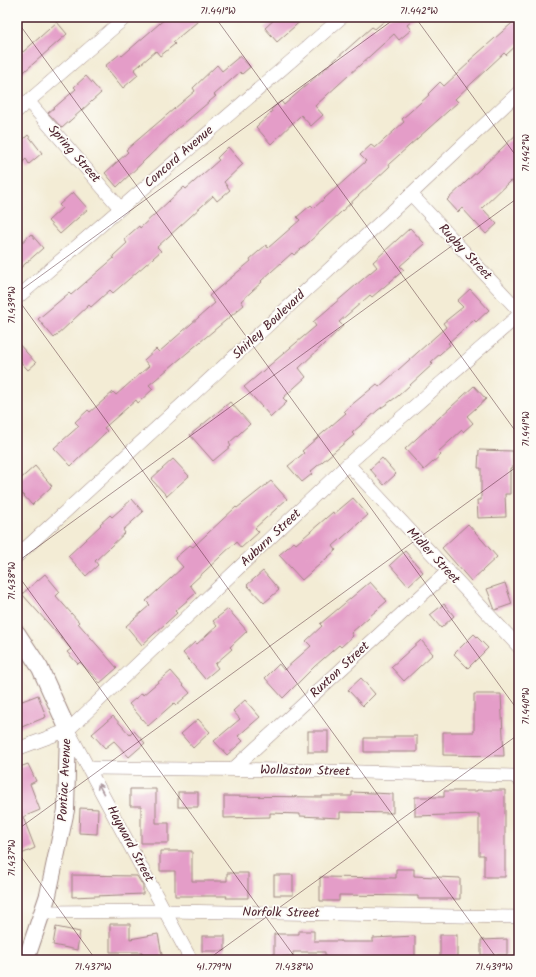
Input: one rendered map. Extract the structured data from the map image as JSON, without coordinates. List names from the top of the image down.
{
  "streets": {
    "street": [
      "Spring Street",
      "Concord Avenue",
      "Rugby Street",
      "Shirley Boulevard",
      "Auburn Street",
      "Midler Street",
      "Ruxton Street",
      "Wollaston Street",
      "Pontiac Avenue",
      "Hayward Street",
      "Norfolk Street"
    ]
  },
  "crossings": [
    ["Spring Street", "Concord Avenue"],
    ["Rugby Street", "Shirley Boulevard"],
    ["Auburn Street", "Midler Street"],
    ["Auburn Street", "Pontiac Avenue"],
    ["Auburn Street", "Hayward Street"],
    ["Midler Street", "Ruxton Street"],
    ["Ruxton Street", "Wollaston Street"],
    ["Wollaston Street", "Hayward Street"],
    ["Pontiac Avenue", "Hayward Street"],
    ["Pontiac Avenue", "Norfolk Street"],
    ["Hayward Street", "Norfolk Street"]
  ],
  "one_way": ["Hayward Street"],
  "coordinates": [
    "71.441°W",
    "71.442°W",
    "71.439°W",
    "71.438°W",
    "71.440°W",
    "71.437°W",
    "41.779°N"
  ]
}
